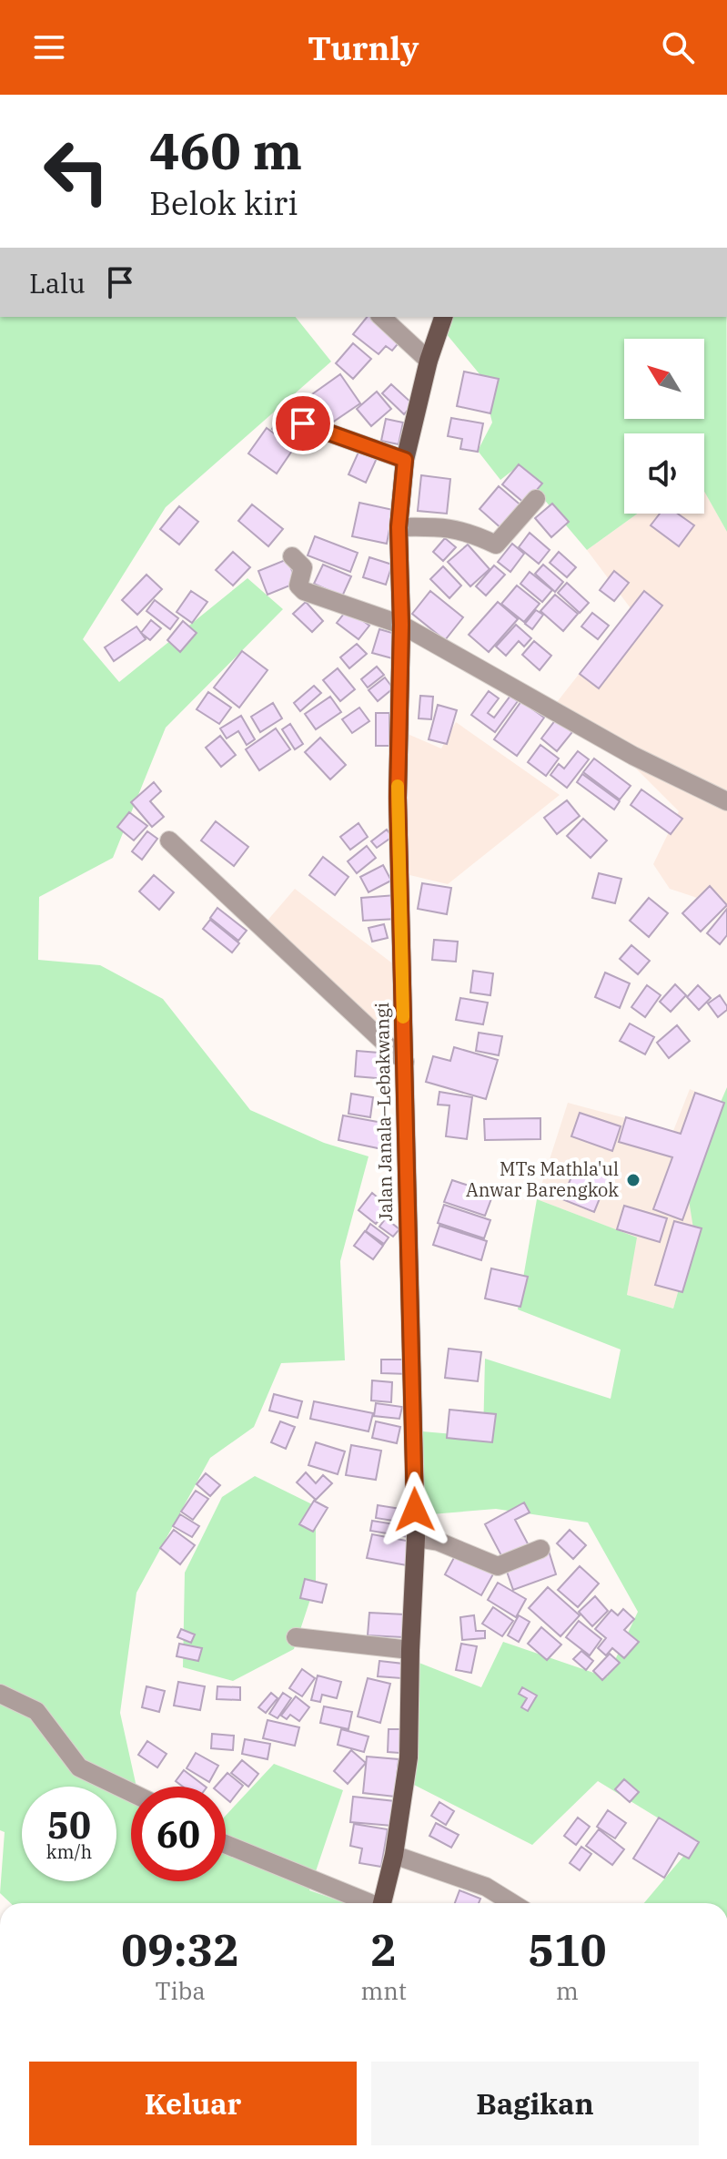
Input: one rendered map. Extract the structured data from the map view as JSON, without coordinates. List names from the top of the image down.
{
  "streets": {
    "main road": ["Jalan Janala–Lebakwangi"]
  },
  "places": ["MTs Mathla'ul Anwar Barengkok"],
  "north": "top left",
  "page": {
    "header": "Turnly",
    "turn": ["460 m", "Belok kiri"],
    "then": "Lalu",
    "speed": "50 km/h",
    "limit": "60",
    "eta": [
      "09:32",
      "Tiba",
      "2",
      "mnt",
      "510",
      "m"
    ],
    "buttons": ["Keluar", "Bagikan"]
  }
}
